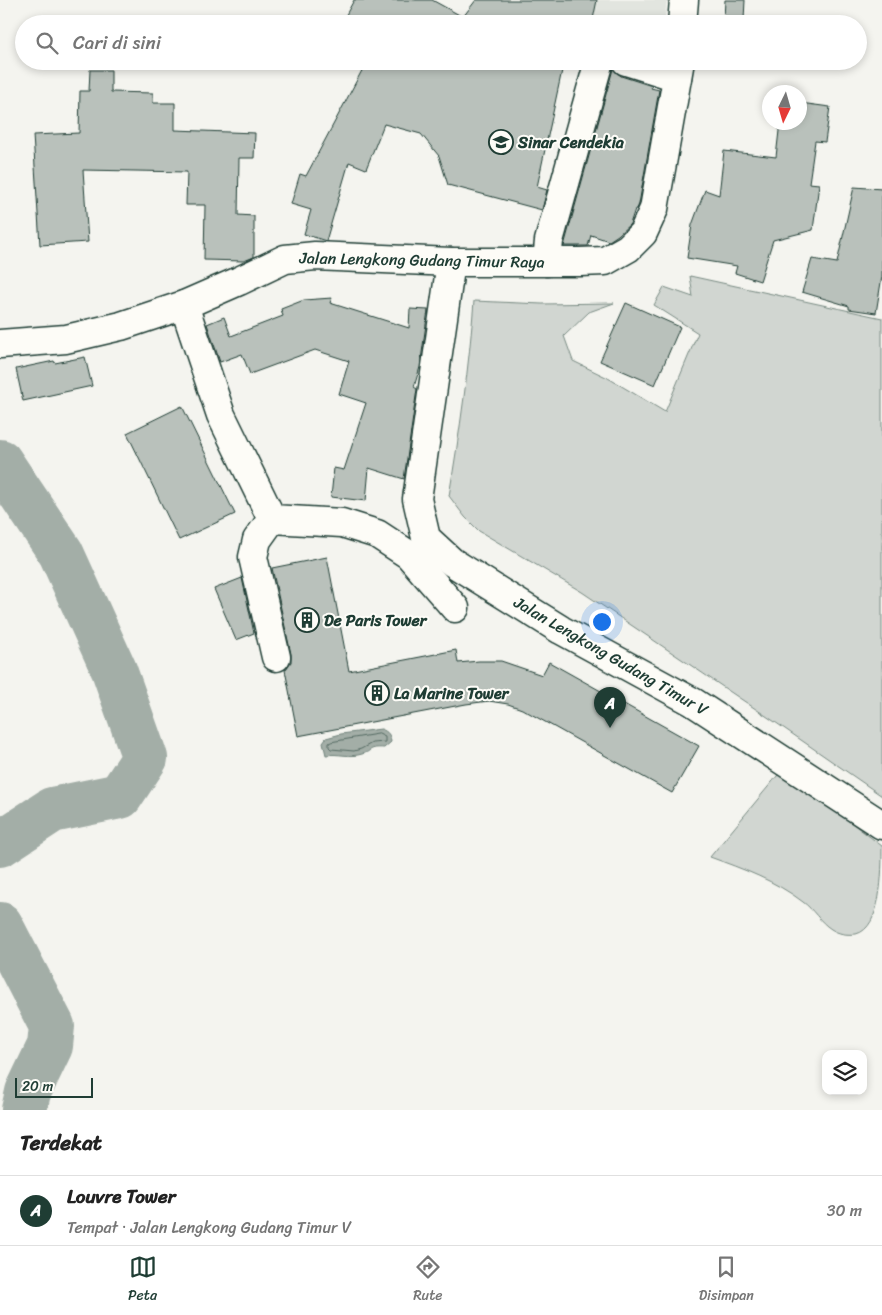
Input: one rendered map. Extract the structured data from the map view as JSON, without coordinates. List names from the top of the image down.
{
  "streets": {
    "street": ["Jalan Lengkong Gudang Timur Raya", "Jalan Lengkong Gudang Timur V"]
  },
  "crossings": [
    ["Jalan Lengkong Gudang Timur Raya", "Jalan Lengkong Gudang Timur V"]
  ],
  "places": {
    "school or university": ["Sinar Cendekia"],
    "building": ["De Paris Tower", "La Marine Tower"]
  },
  "scale_bar": "20 m",
  "north": "bottom",
  "page": {
    "search": "Cari di sini",
    "pins": "A",
    "scale": "20 m",
    "heading": "Terdekat",
    "list": [
      {
        "mark": "A",
        "name": "Louvre Tower",
        "note": "Tempat · Jalan Lengkong Gudang Timur V",
        "value": "30 m"
      }
    ],
    "nav": ["Peta", "Rute", "Disimpan"]
  }
}
